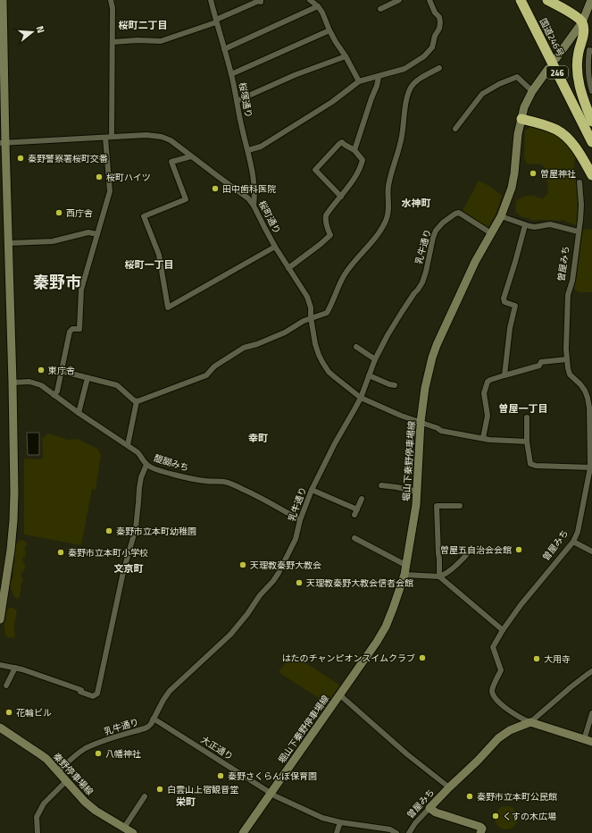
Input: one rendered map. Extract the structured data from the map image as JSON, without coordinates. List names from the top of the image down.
{
  "streets": {
    "highway": ["国道246号", "246"],
    "main road": ["曽屋みち", "堀山下秦野停車場線", "秦野停車場線"],
    "street": [
      "桜塚通り",
      "桜町通り",
      "乳牛通り",
      "醍醐みち",
      "大正通り"
    ]
  },
  "crossings": [
    ["桜塚通り", "桜町通り"],
    ["桜町通り", "乳牛通り"],
    ["桜町通り", "堀山下秦野停車場線"],
    ["乳牛通り", "堀山下秦野停車場線"],
    ["乳牛通り", "醍醐みち"],
    ["乳牛通り", "大正通り"],
    ["乳牛通り", "秦野停車場線"],
    ["堀山下秦野停車場線", "大正通り"]
  ],
  "districts": [
    "桜町二丁目",
    "水神町",
    "桜町一丁目",
    "秦野市",
    "曽屋一丁目",
    "幸町",
    "文京町",
    "栄町"
  ],
  "places": [
    "秦野警察署桜町交番",
    "曽屋神社",
    "桜町ハイツ",
    "田中歯科医院",
    "西庁舎",
    "東庁舎",
    "秦野市立本町幼稚園",
    "曽屋五自治会会館",
    "秦野市立本町小学校",
    "天理教秦野大教会",
    "天理教秦野大教会信者会館",
    "はたのチャンピオンスイムクラブ",
    "大用寺",
    "花輪ビル",
    "八幡神社",
    "秦野さくらんぼ保育園",
    "白雲山上宿観音堂",
    "秦野市立本町公民館",
    "くすの木広場"
  ],
  "north": "right"
}
